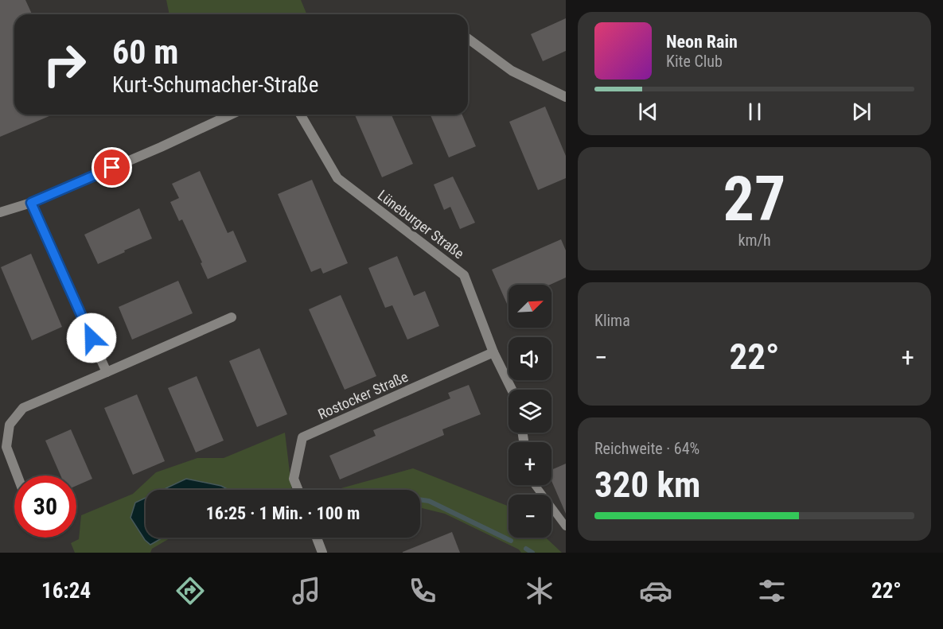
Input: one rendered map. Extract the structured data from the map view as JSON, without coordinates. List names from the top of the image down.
{
  "streets": {
    "street": ["Lüneburger Straße", "Rostocker Straße"]
  },
  "crossings": [
    ["Lüneburger Straße", "Rostocker Straße"]
  ],
  "north": "top right",
  "page": {
    "turn": ["60 m", "Kurt-Schumacher-Straße"],
    "song": ["Neon Rain", "Kite Club"],
    "tile": [
      ["27", "km/h"],
      "Klima",
      ["Reichweite · 64%", "320 km"]
    ],
    "map_buttons": ["+", "−"],
    "heat": ["−", "22°", "+"],
    "limit": "30",
    "trip": "16:25 · 1 Min. · 100 m",
    "tabs": ["16:24", "22°"]
  }
}
